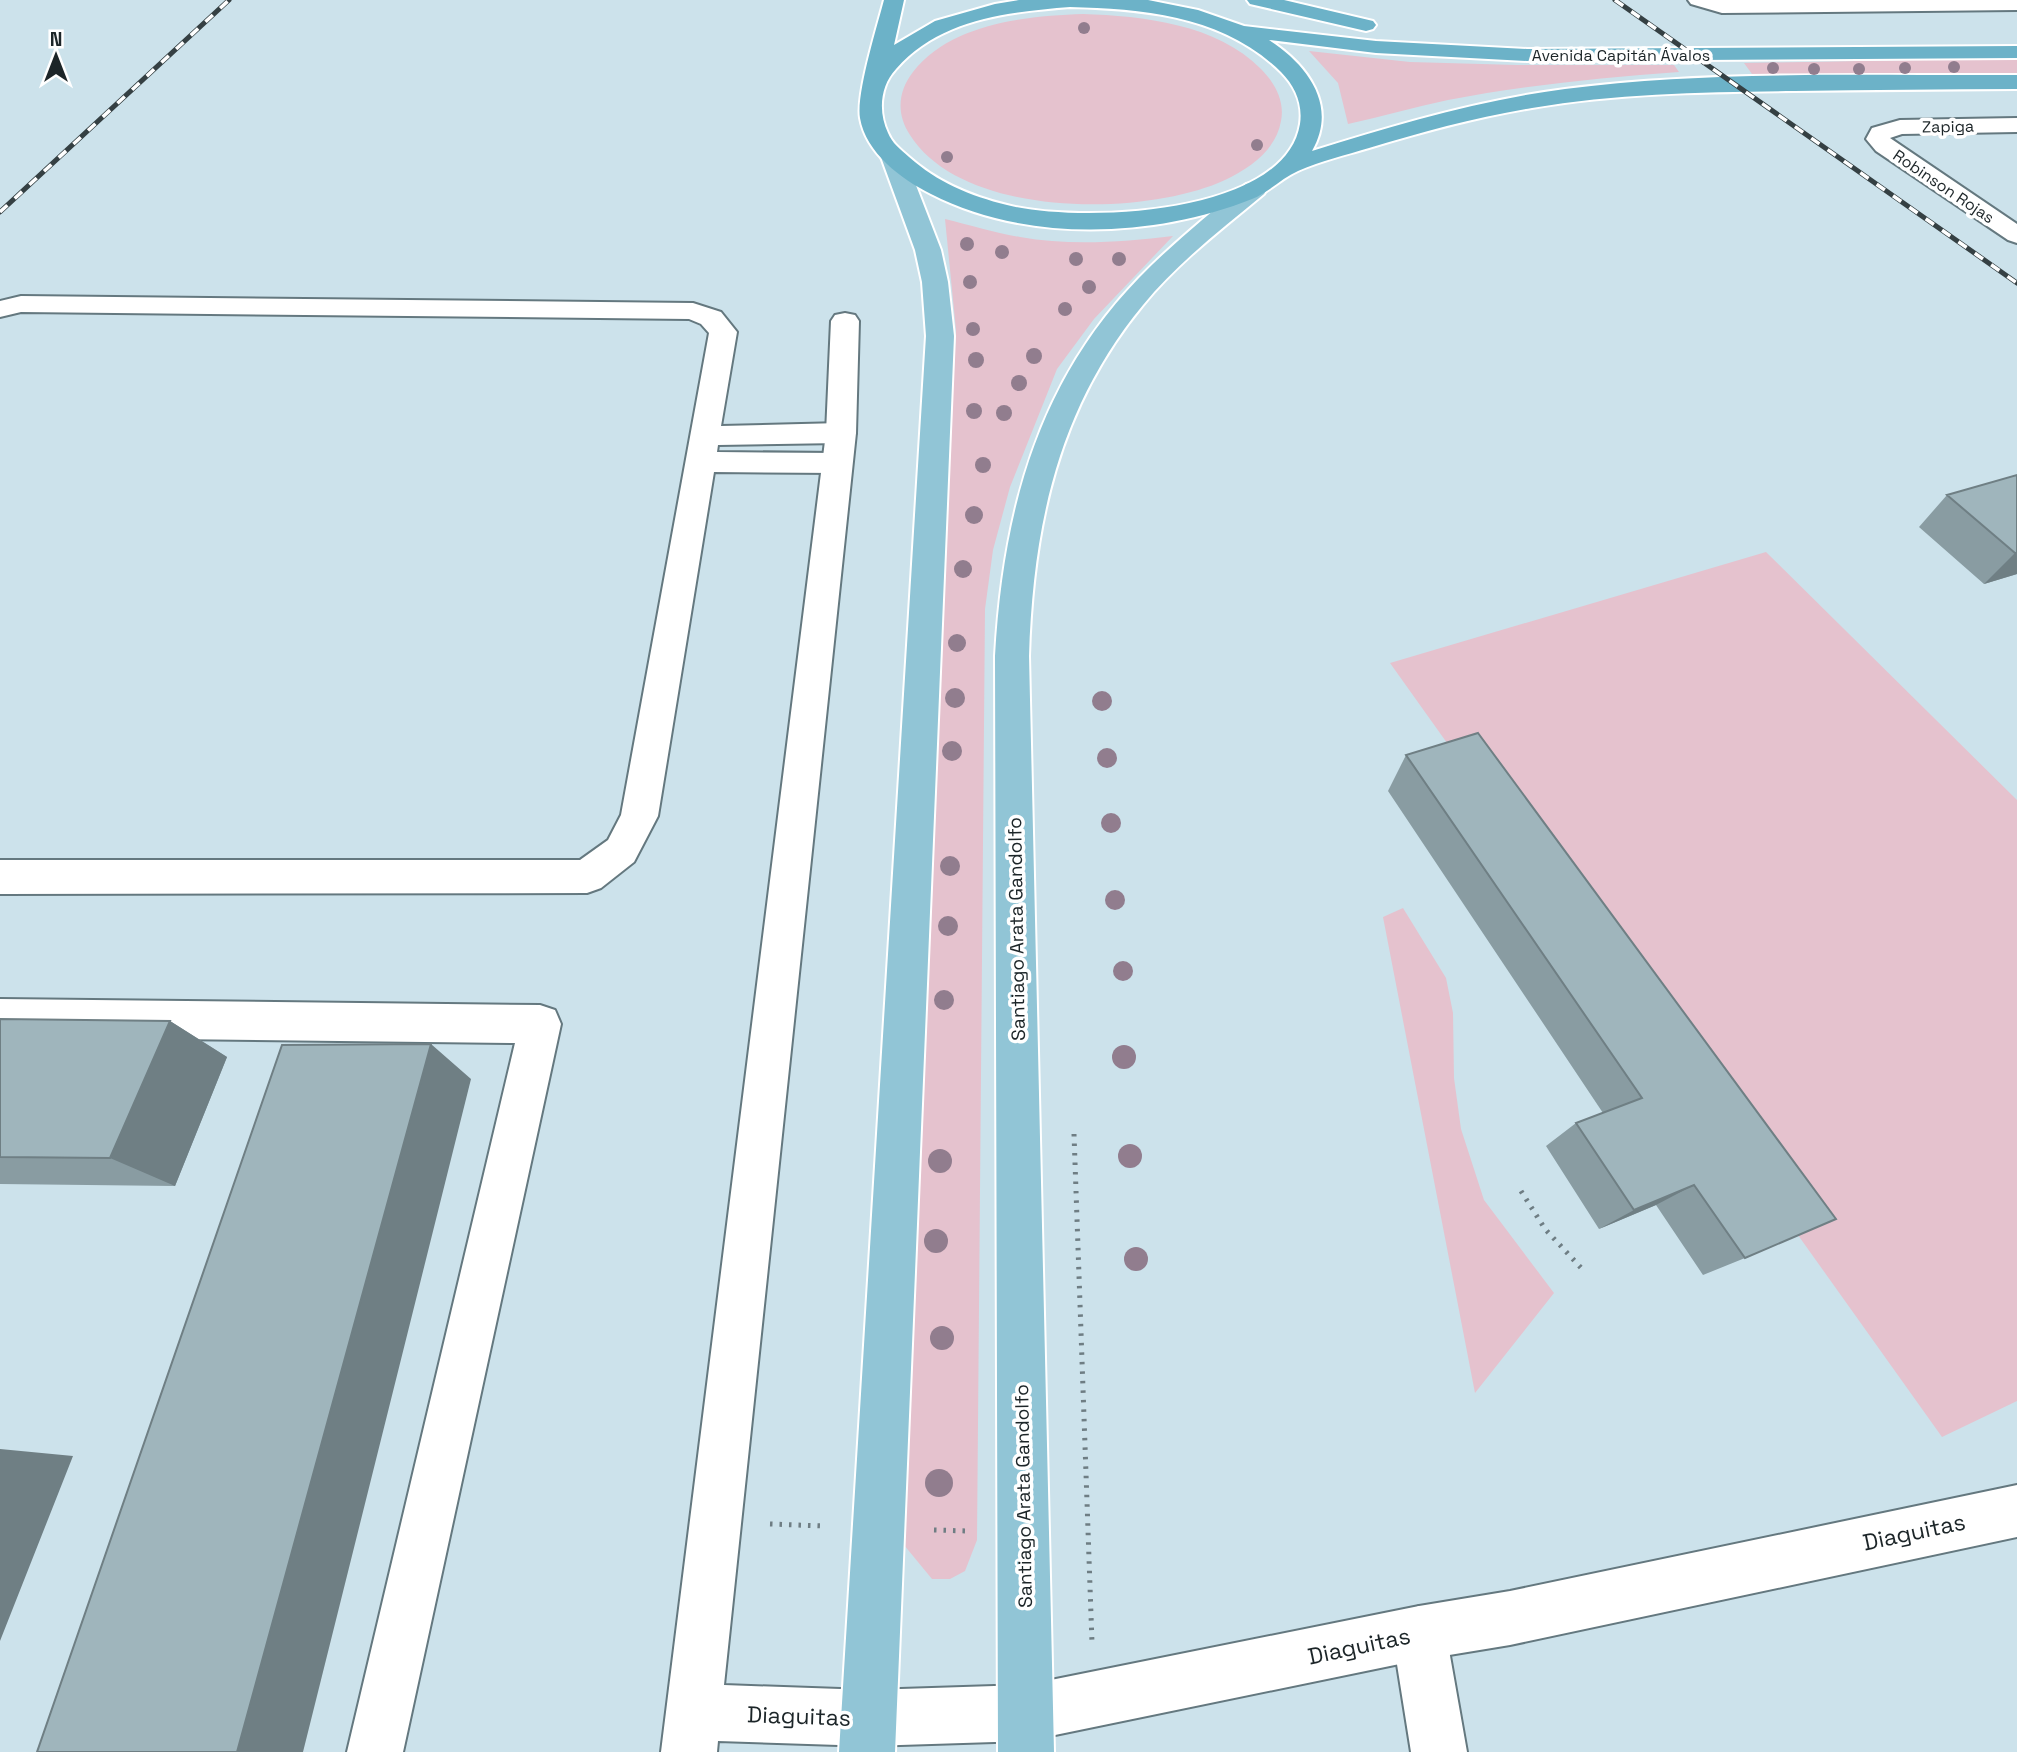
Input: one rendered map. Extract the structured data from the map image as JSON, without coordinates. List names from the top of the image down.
{
  "streets": {
    "highway": ["Avenida Capitán Ávalos"],
    "main road": ["Santiago Arata Gandolfo"],
    "street": ["Zapiga", "Robinson Rojas", "Diaguitas"]
  },
  "crossings": [
    ["Zapiga", "Robinson Rojas"],
    ["Santiago Arata Gandolfo", "Diaguitas"]
  ],
  "north": "top"
}
